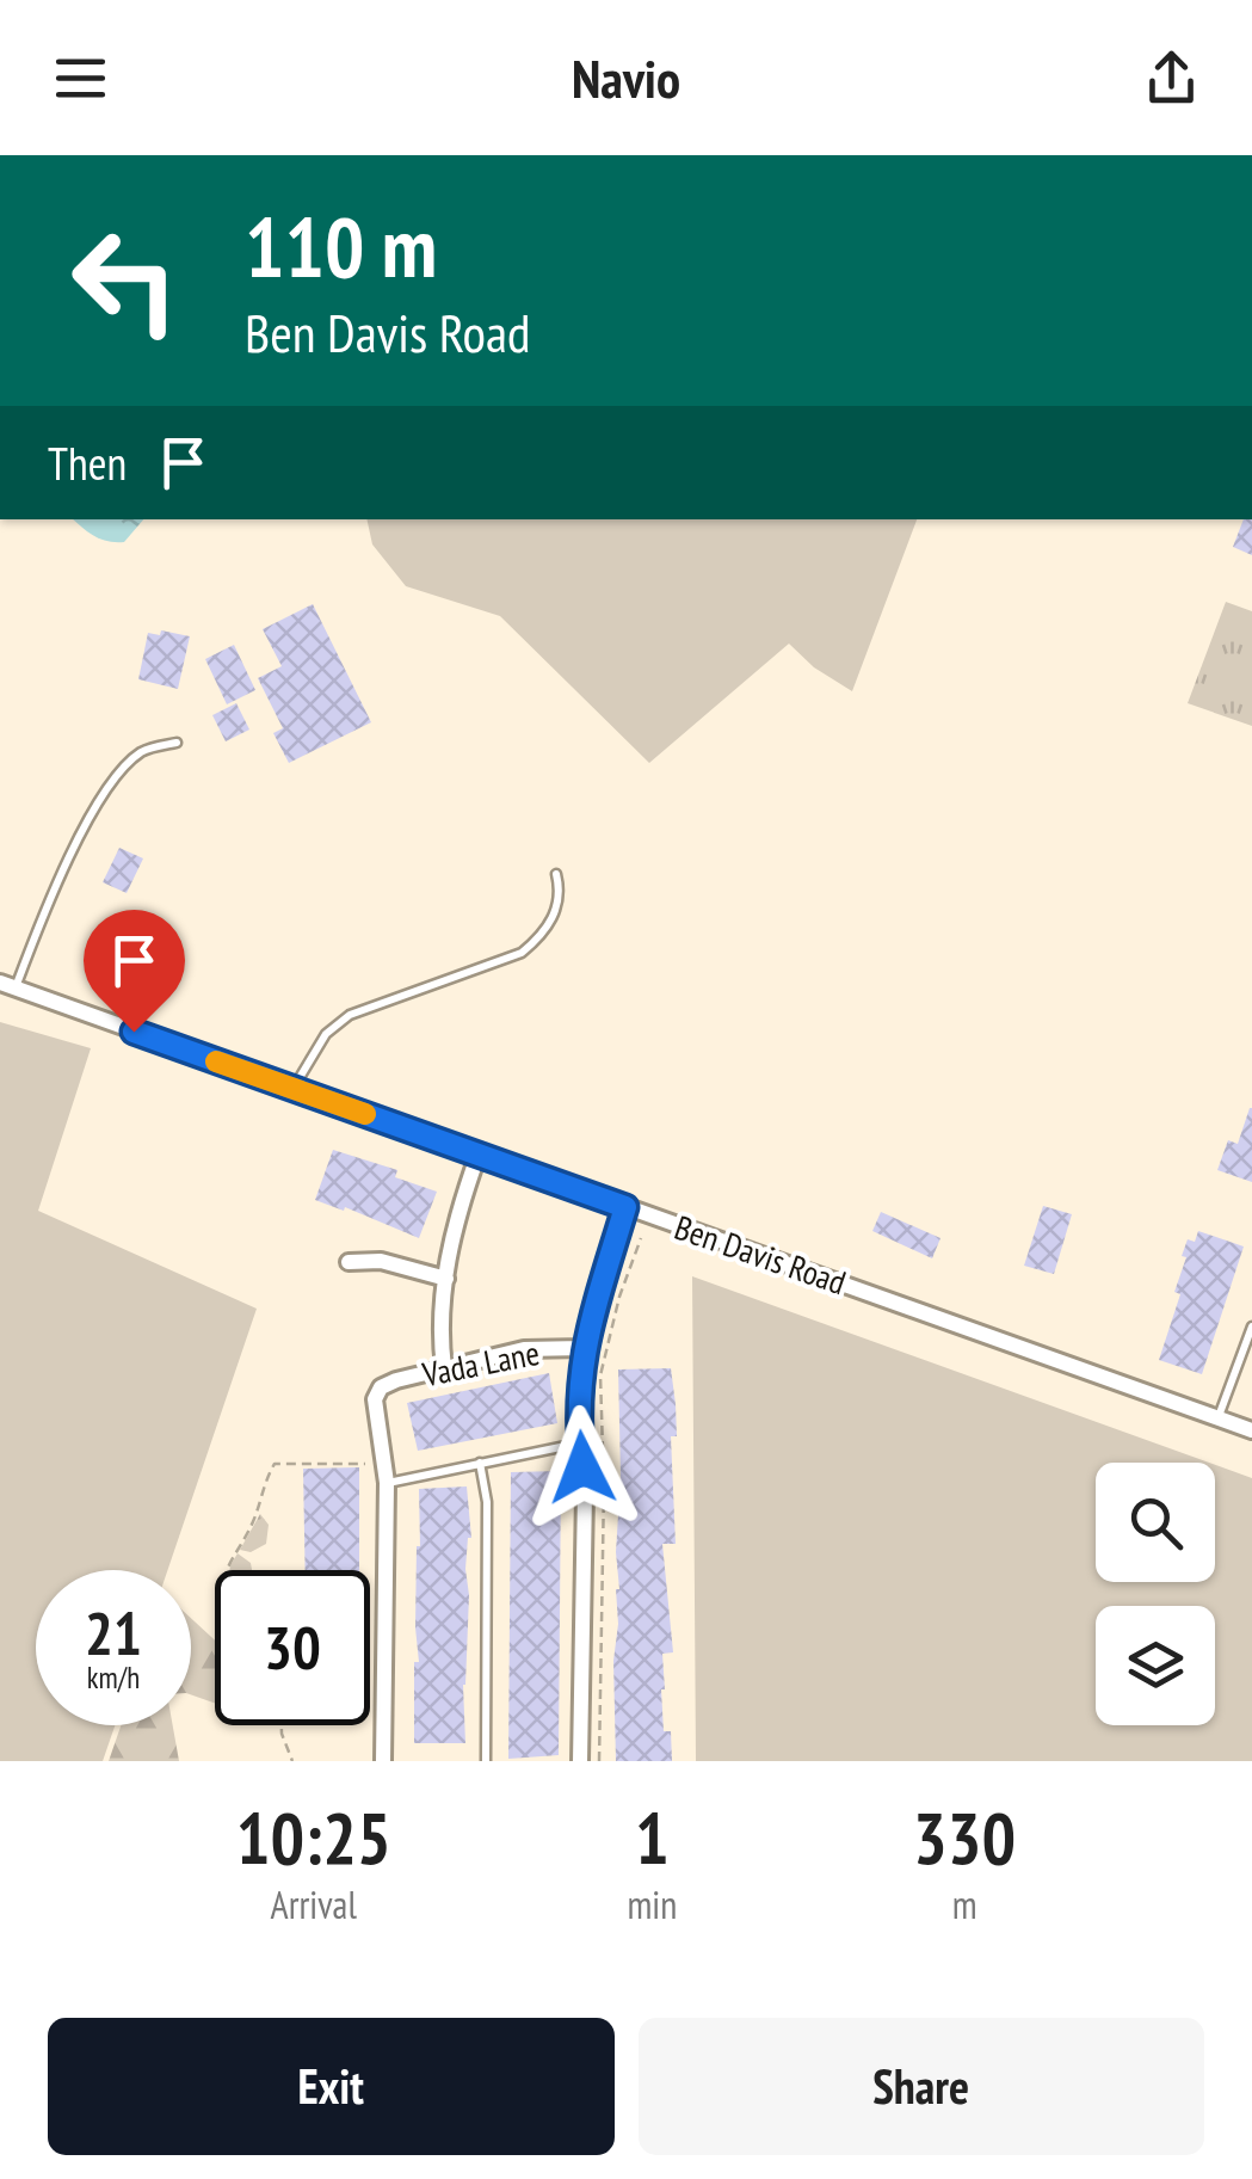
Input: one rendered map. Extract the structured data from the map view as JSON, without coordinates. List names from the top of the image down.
{
  "streets": {
    "street": ["Ben Davis Road", "Vada Lane"]
  },
  "page": {
    "header": "Navio",
    "turn": ["110 m", "Ben Davis Road"],
    "then": "Then",
    "speed": "21 km/h",
    "limit": "30",
    "eta": [
      "10:25",
      "Arrival",
      "1",
      "min",
      "330",
      "m"
    ],
    "buttons": ["Exit", "Share"]
  }
}
